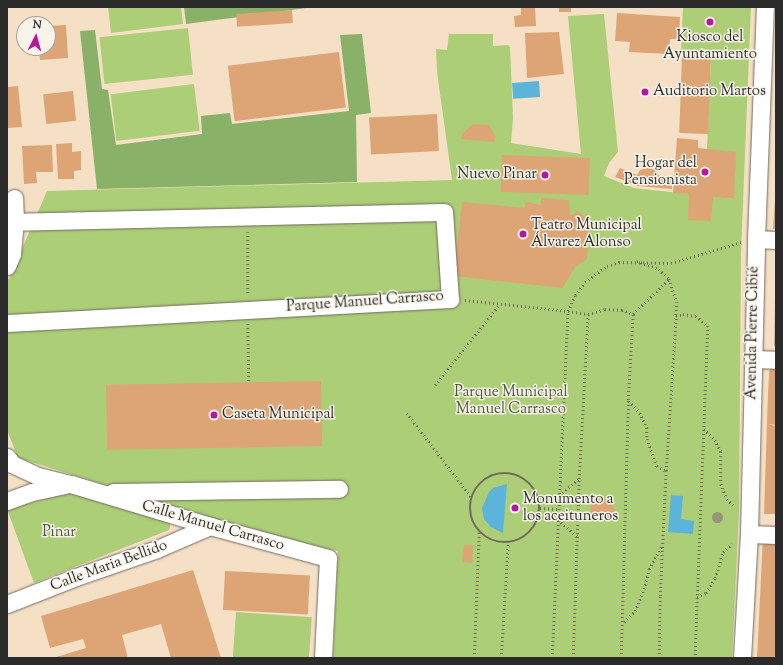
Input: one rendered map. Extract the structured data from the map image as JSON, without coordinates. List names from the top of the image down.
{
  "streets": {
    "street": [
      "Parque Manuel Carrasco",
      "Avenida Pierre Cibié",
      "Calle Manuel Carrasco",
      "Calle Maria Bellido"
    ]
  },
  "crossings": [
    ["Calle Manuel Carrasco", "Calle Maria Bellido"]
  ],
  "parks": ["Parque Municipal Manuel Carrasco", "Pinar"],
  "places": [
    "Kiosco del Ayuntamiento",
    "Auditorio Martos",
    "Hogar del Pensionista",
    "Nuevo Pinar",
    "Teatro Municipal Álvarez Alonso",
    "Caseta Municipal",
    "Monumento a los aceituneros"
  ],
  "north": "top"
}
